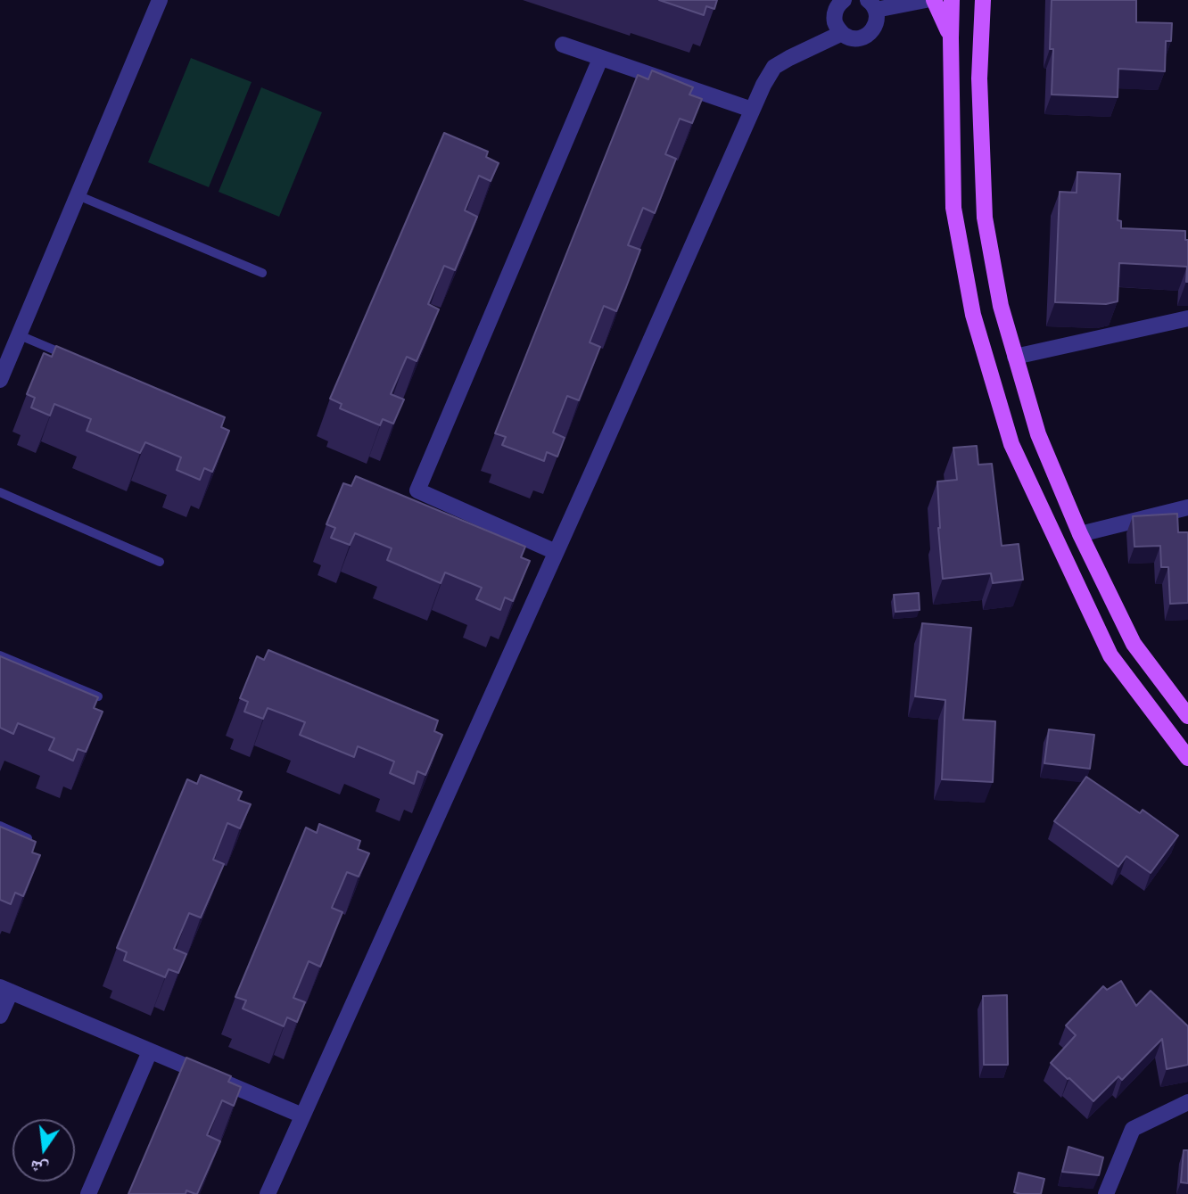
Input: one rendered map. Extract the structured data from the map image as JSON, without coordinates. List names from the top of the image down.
{
  "north": "bottom"
}
